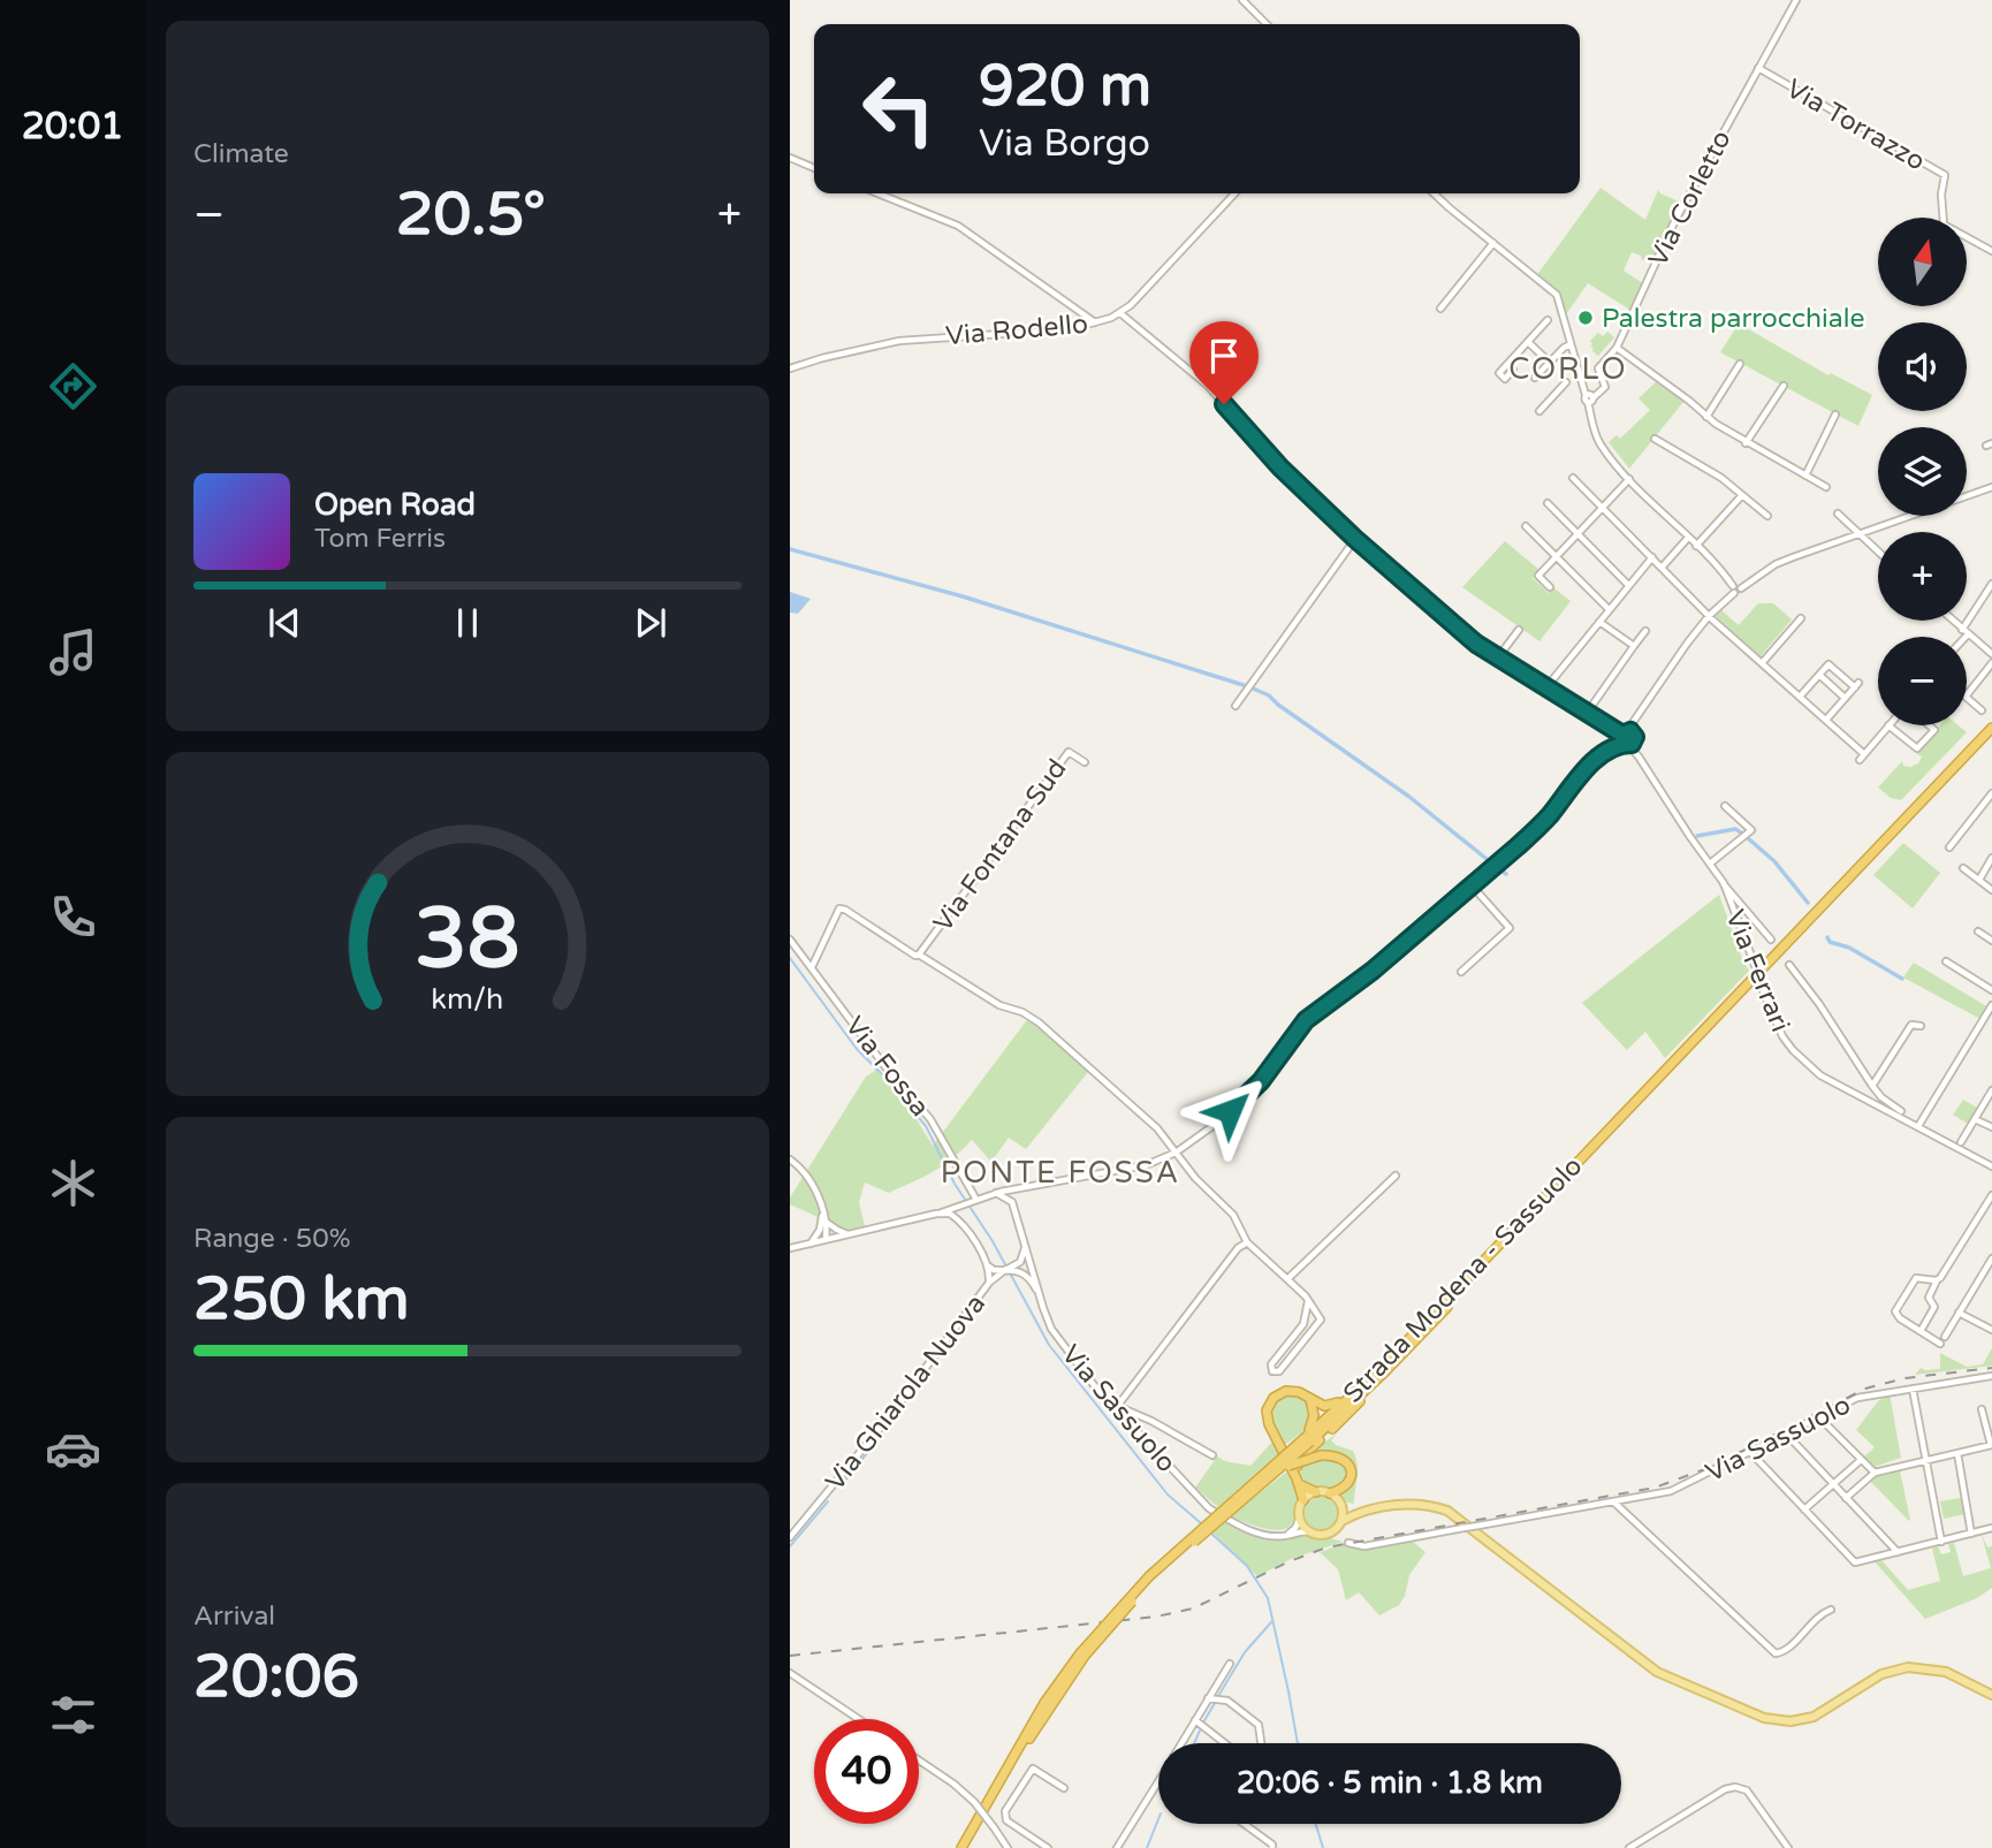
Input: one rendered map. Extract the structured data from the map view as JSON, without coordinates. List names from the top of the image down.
{
  "streets": {
    "highway": ["Strada Modena - Sassuolo"],
    "main road": ["Via Sassuolo"],
    "street": [
      "Via Torrazzo",
      "Via Corletto",
      "Via Rodello",
      "Via Fontana Sud",
      "Via Ferrari",
      "Via Fossa",
      "Via Ghiarola Nuova"
    ]
  },
  "crossings": [
    ["Via Torrazzo", "Via Corletto"],
    ["Via Fontana Sud", "Via Fossa"],
    ["Via Fossa", "Via Ghiarola Nuova"],
    ["Via Fossa", "Via Sassuolo"],
    ["Via Ghiarola Nuova", "Via Sassuolo"]
  ],
  "districts": ["CORLO", "PONTE FOSSA"],
  "places": ["Palestra parrocchiale"],
  "north": "top",
  "page": {
    "tabs": "20:01",
    "tile": [
      "Climate",
      ["Range · 50%", "250 km"],
      ["Arrival", "20:06"]
    ],
    "turn": ["920 m", "Via Borgo"],
    "heat": ["−", "20.5°", "+"],
    "map_buttons": ["+", "−"],
    "song": ["Open Road", "Tom Ferris"],
    "limit": "40",
    "trip": "20:06 · 5 min · 1.8 km",
    "gauge": ["38", "km/h"]
  }
}
